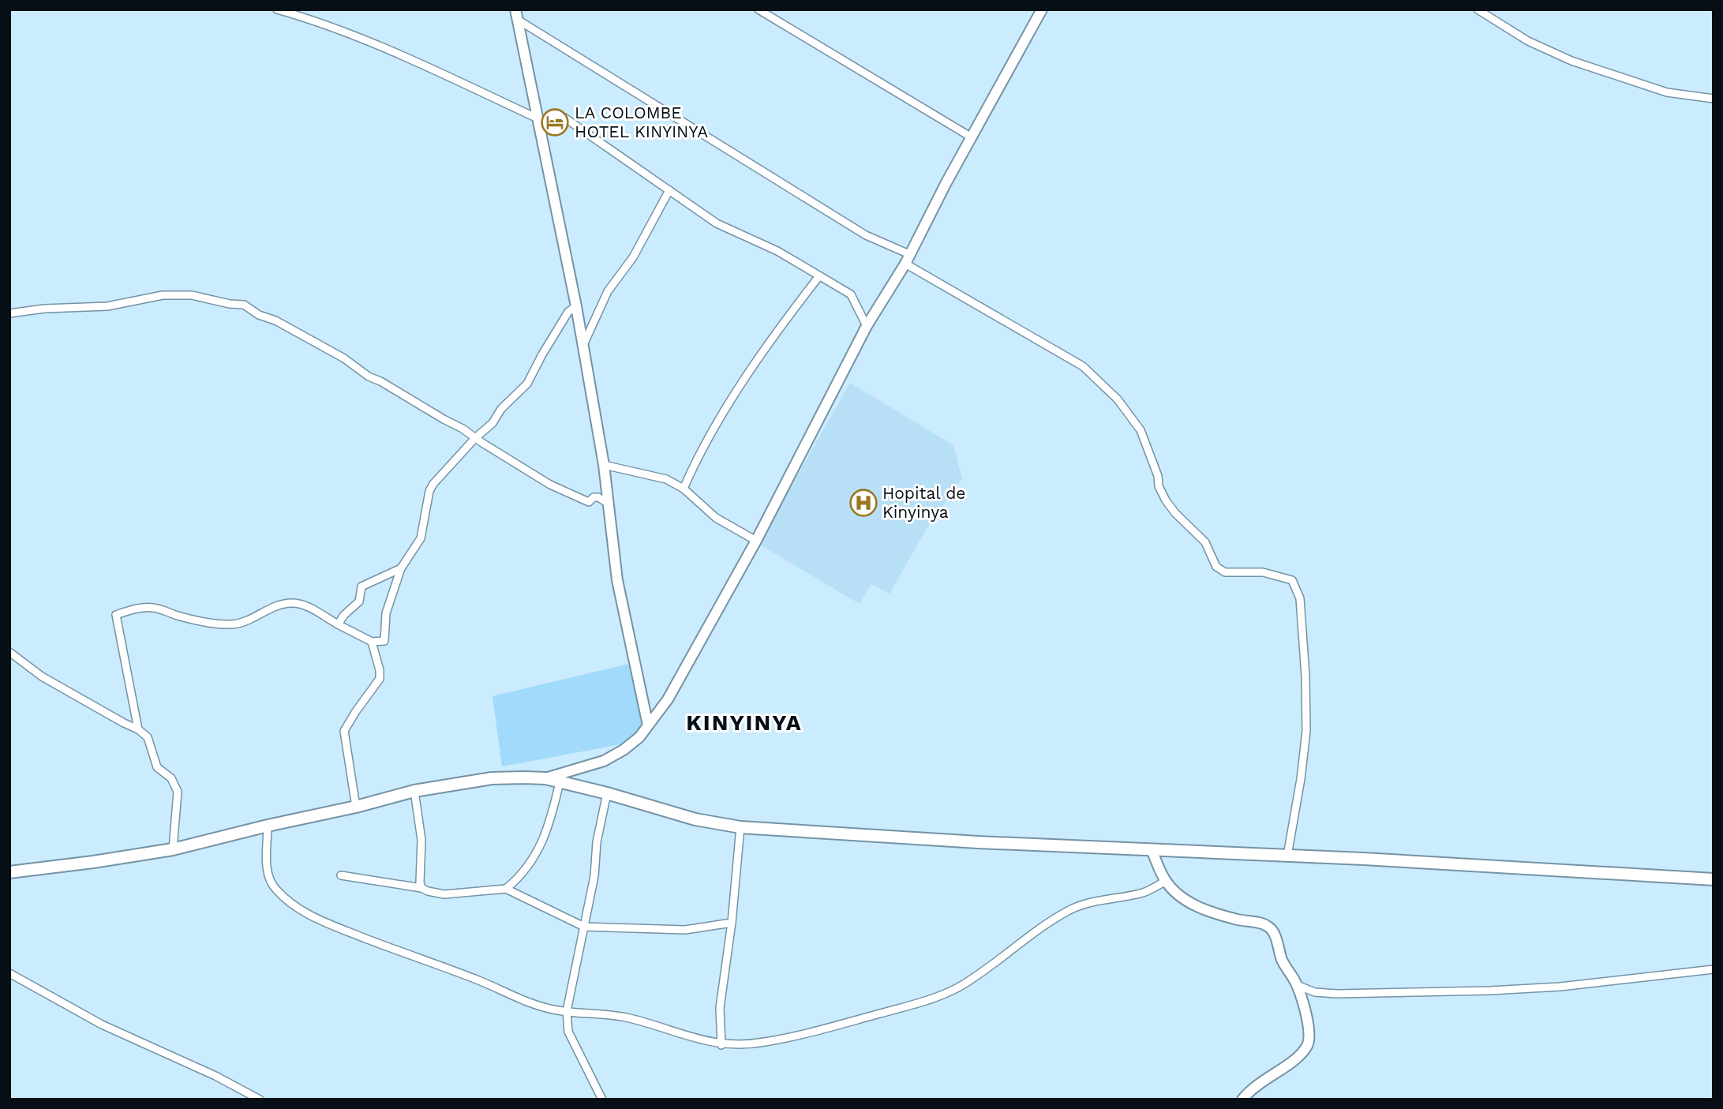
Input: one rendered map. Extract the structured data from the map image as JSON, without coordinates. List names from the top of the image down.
{
  "districts": ["KINYINYA"],
  "places": {
    "hotel": ["LA COLOMBE HOTEL KINYINYA"],
    "hospital": ["Hopital de Kinyinya"]
  }
}
